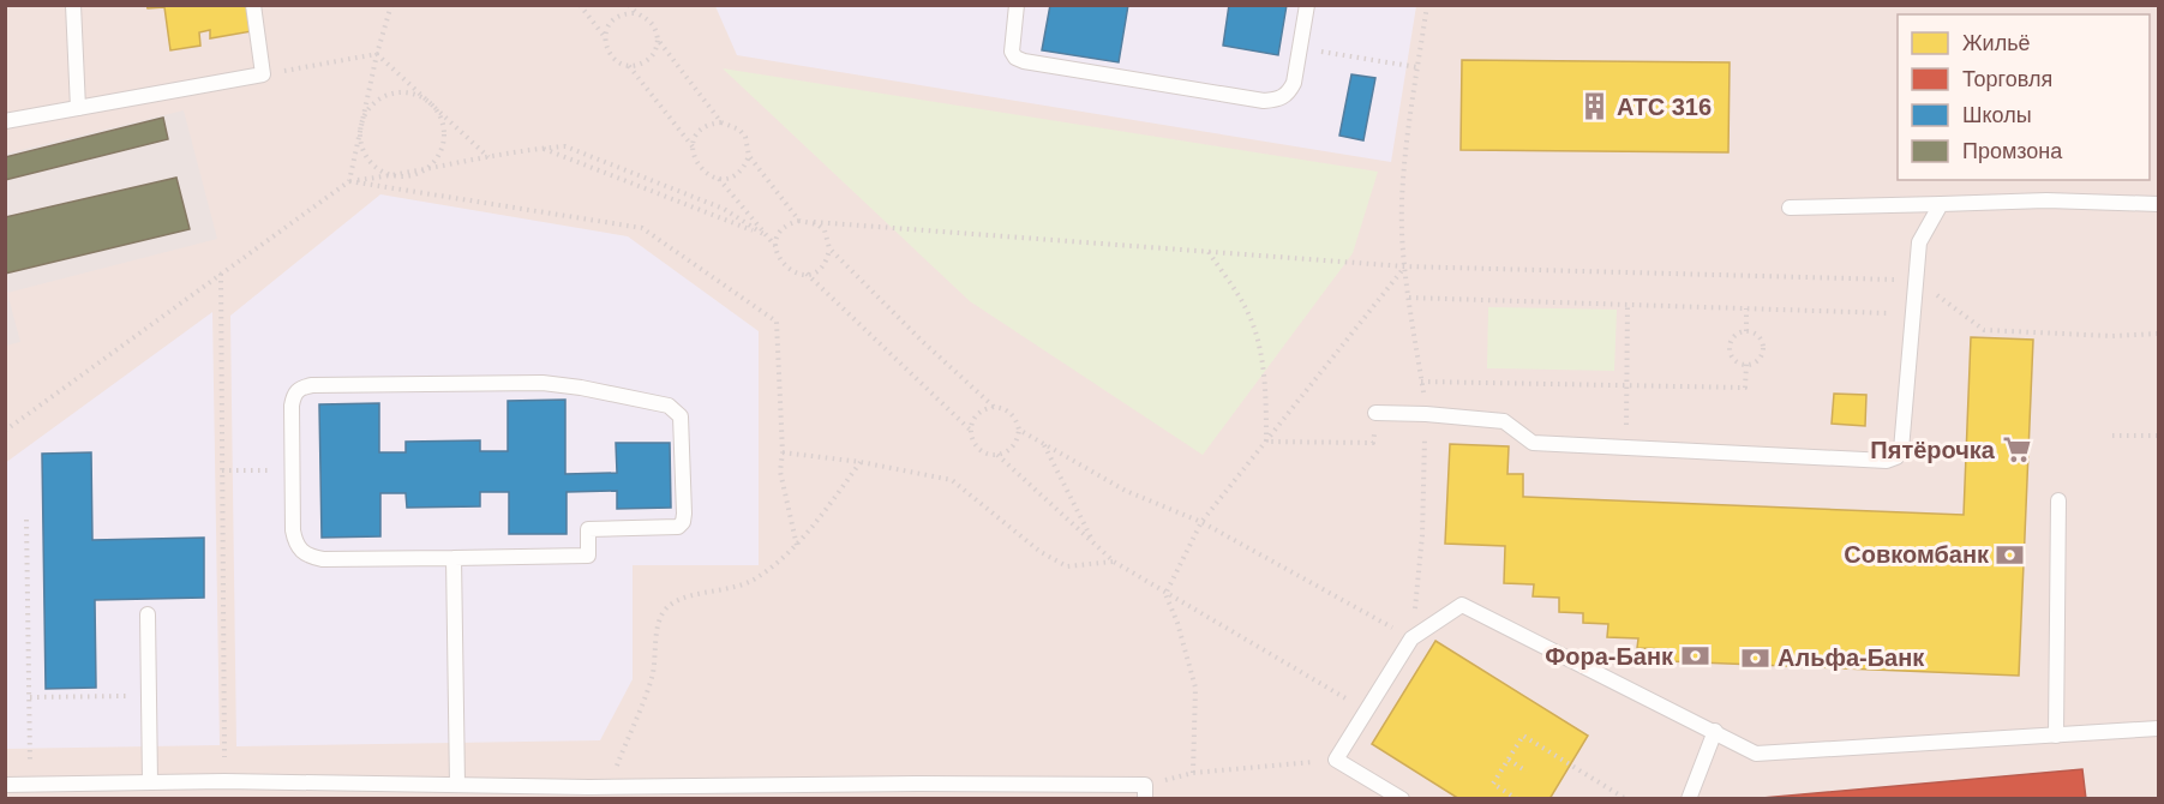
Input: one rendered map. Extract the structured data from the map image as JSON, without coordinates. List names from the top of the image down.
{
  "places": {
    "building": ["АТС 316"],
    "supermarket": ["Пятёрочка"],
    "bank": ["Совкомбанк", "Фора-Банк", "Альфа-Банк"]
  },
  "legend": [
    "Жильё",
    "Торговля",
    "Школы",
    "Промзона"
  ]
}
